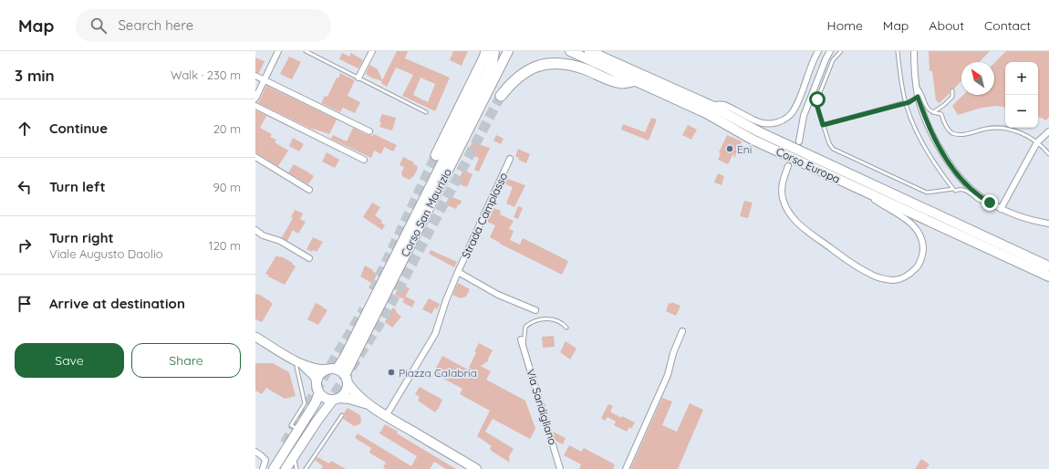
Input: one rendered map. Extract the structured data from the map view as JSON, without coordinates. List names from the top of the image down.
{
  "streets": {
    "main road": ["Corso Europa", "Corso San Maurizio"],
    "street": ["Strada Camplasso", "Via Sandigliano"]
  },
  "places": ["Eni", "Piazza Calabria"],
  "north": "top left",
  "page": {
    "header": "Map",
    "search": "Search here",
    "nav": [
      "Home",
      "Map",
      "About",
      "Contact"
    ],
    "heading": ["3 min", "Walk · 230 m"],
    "map_buttons": ["+", "−"],
    "list": [
      ["Continue", "20 m"],
      ["Turn left", "90 m"],
      ["Turn right", "Viale Augusto Daolio", "120 m"],
      "Arrive at destination"
    ],
    "buttons": ["Save", "Share"]
  }
}
